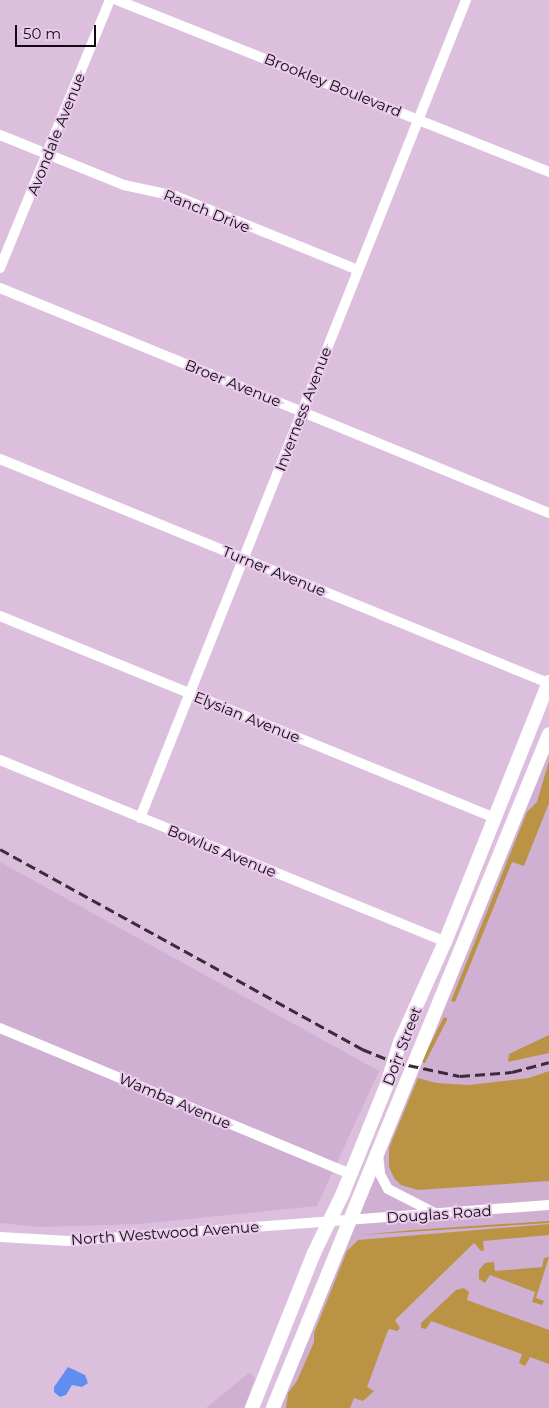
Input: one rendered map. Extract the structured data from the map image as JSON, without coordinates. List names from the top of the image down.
{
  "streets": {
    "main road": ["Dorr Street"],
    "street": [
      "Brookley Boulevard",
      "Avondale Avenue",
      "Ranch Drive",
      "Broer Avenue",
      "Inverness Avenue",
      "Turner Avenue",
      "Elysian Avenue",
      "Bowlus Avenue",
      "Wamba Avenue",
      "Douglas Road",
      "North Westwood Avenue"
    ]
  },
  "crossings": [
    ["Brookley Boulevard", "Inverness Avenue"],
    ["Avondale Avenue", "Ranch Drive"],
    ["Ranch Drive", "Inverness Avenue"],
    ["Broer Avenue", "Inverness Avenue"],
    ["Inverness Avenue", "Turner Avenue"],
    ["Inverness Avenue", "Elysian Avenue"],
    ["Inverness Avenue", "Bowlus Avenue"],
    ["Turner Avenue", "Dorr Street"],
    ["Elysian Avenue", "Dorr Street"],
    ["Bowlus Avenue", "Dorr Street"],
    ["Dorr Street", "Wamba Avenue"],
    ["Dorr Street", "Douglas Road"],
    ["Dorr Street", "North Westwood Avenue"],
    ["Douglas Road", "North Westwood Avenue"]
  ],
  "scale_bar": "50 m"
}
